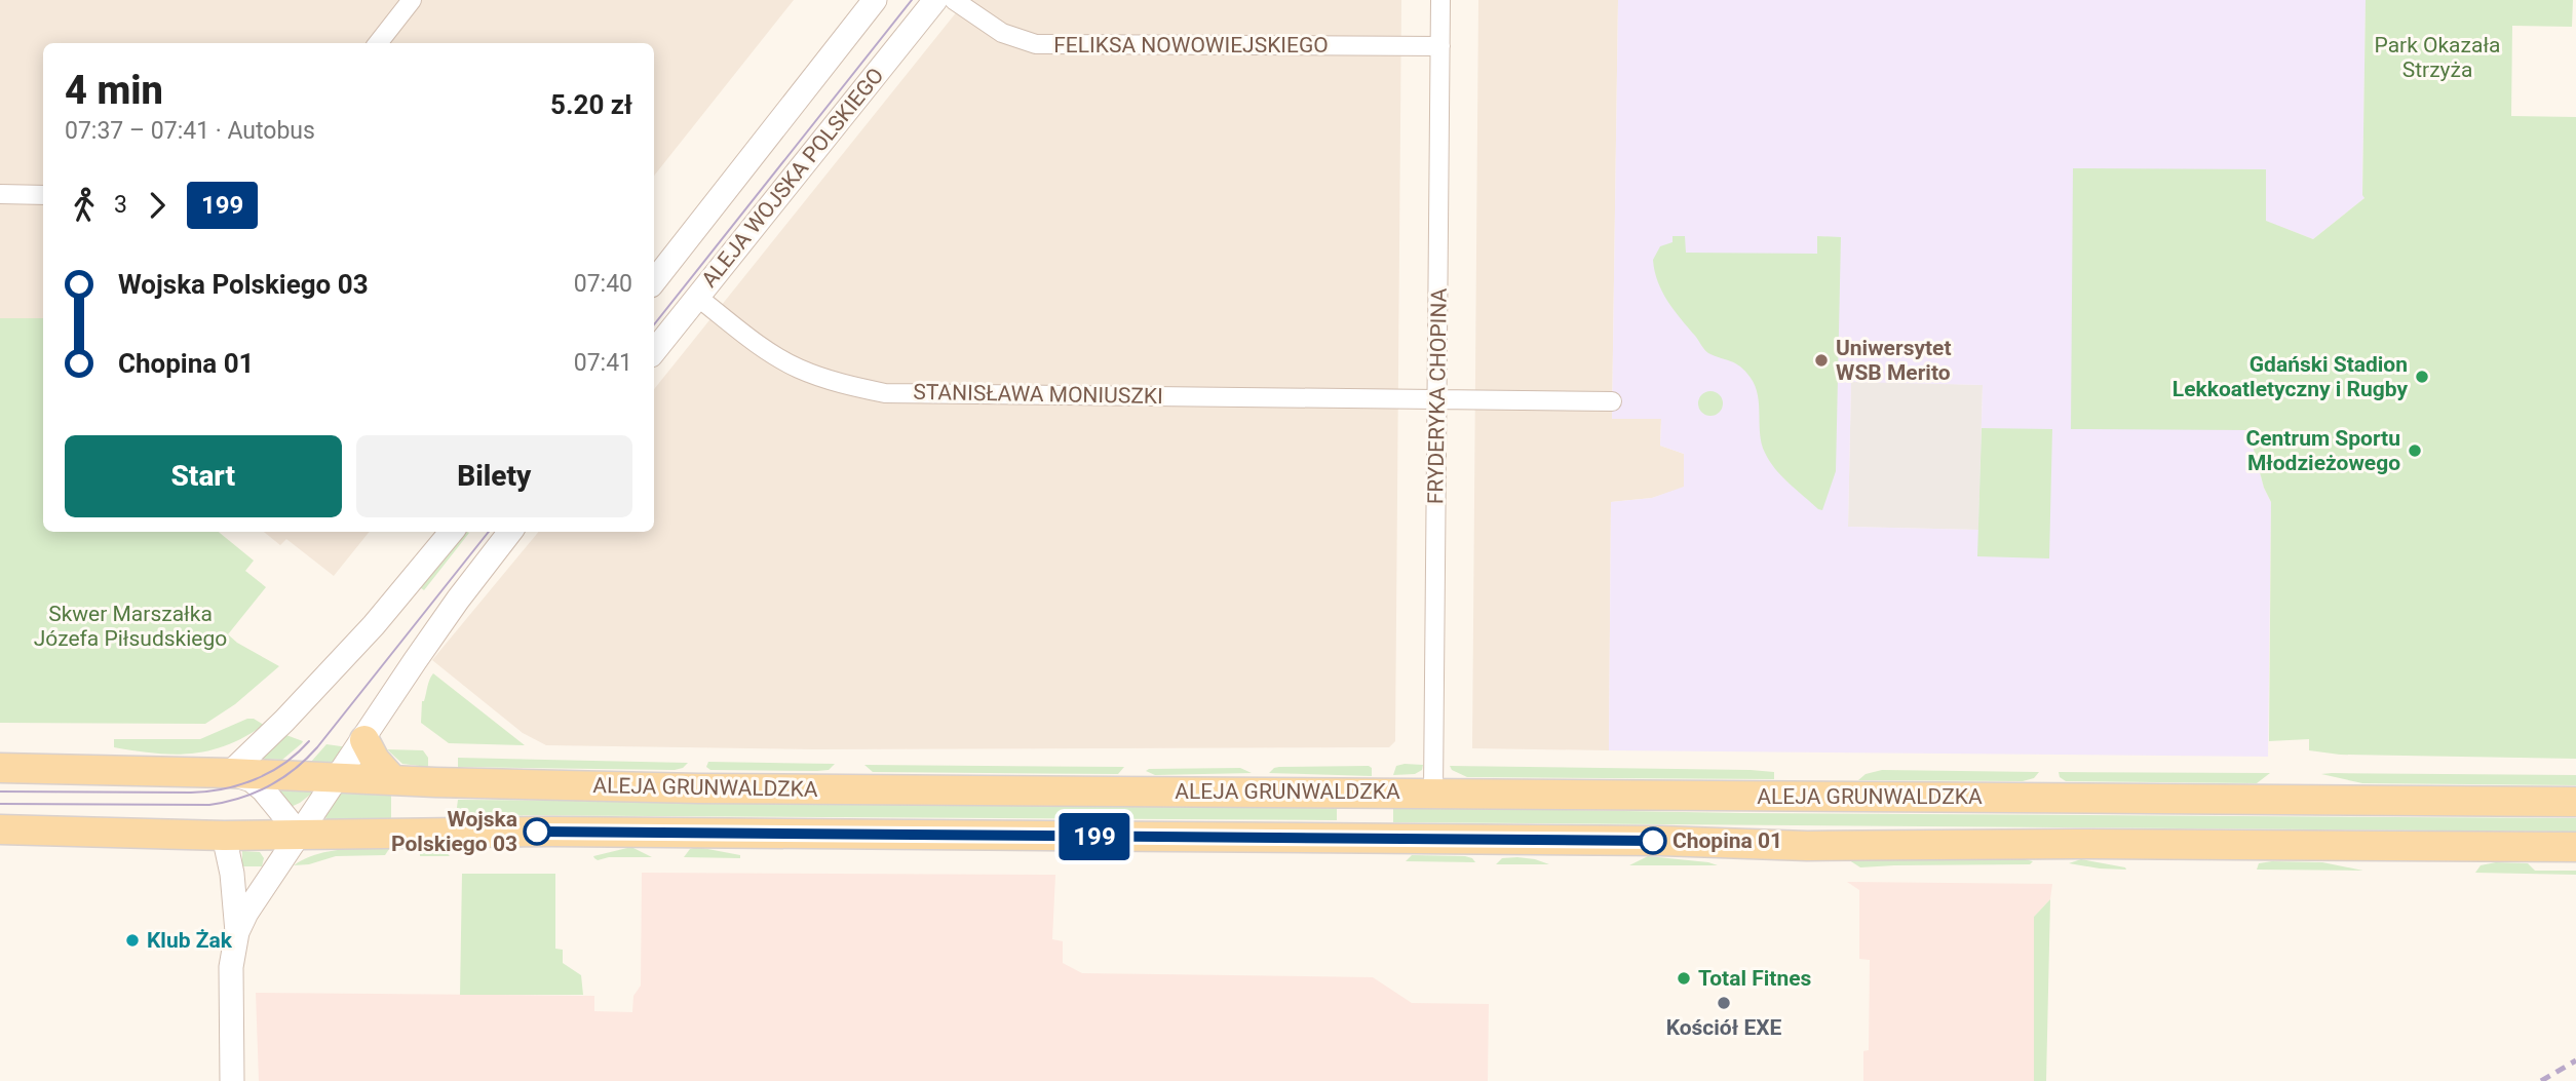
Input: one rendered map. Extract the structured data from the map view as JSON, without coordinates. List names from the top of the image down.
{
  "streets": {
    "main road": ["ALEJA GRUNWALDZKA"],
    "street": [
      "FELIKSA NOWOWIEJSKIEGO",
      "ALEJA WOJSKA POLSKIEGO",
      "STANISŁAWA MONIUSZKI",
      "FRYDERYKA CHOPINA"
    ]
  },
  "crossings": [
    ["FELIKSA NOWOWIEJSKIEGO", "FRYDERYKA CHOPINA"],
    ["ALEJA WOJSKA POLSKIEGO", "STANISŁAWA MONIUSZKI"],
    ["STANISŁAWA MONIUSZKI", "FRYDERYKA CHOPINA"],
    ["FRYDERYKA CHOPINA", "ALEJA GRUNWALDZKA"]
  ],
  "parks": ["Park Okazała Strzyża", "Skwer Marszałka Józefa Piłsudskiego"],
  "places": [
    "Uniwersytet WSB Merito",
    "Gdański Stadion Lekkoatletyczny i Rugby",
    "Centrum Sportu Młodzieżowego",
    "Wojska Polskiego 03",
    "Chopina 01",
    "Klub Żak",
    "Total Fitnes",
    "Kościół EXE"
  ],
  "lines": ["bus line 199"],
  "page": {
    "on_map": "199",
    "heading": ["4 min", "07:37 – 07:41 · Autobus", "5.20 zł"],
    "legs": ["3", "199"],
    "list": [
      {
        "name": "Wojska Polskiego 03",
        "value": "07:40"
      },
      {
        "name": "Chopina 01",
        "value": "07:41"
      }
    ],
    "buttons": ["Start", "Bilety"]
  }
}
